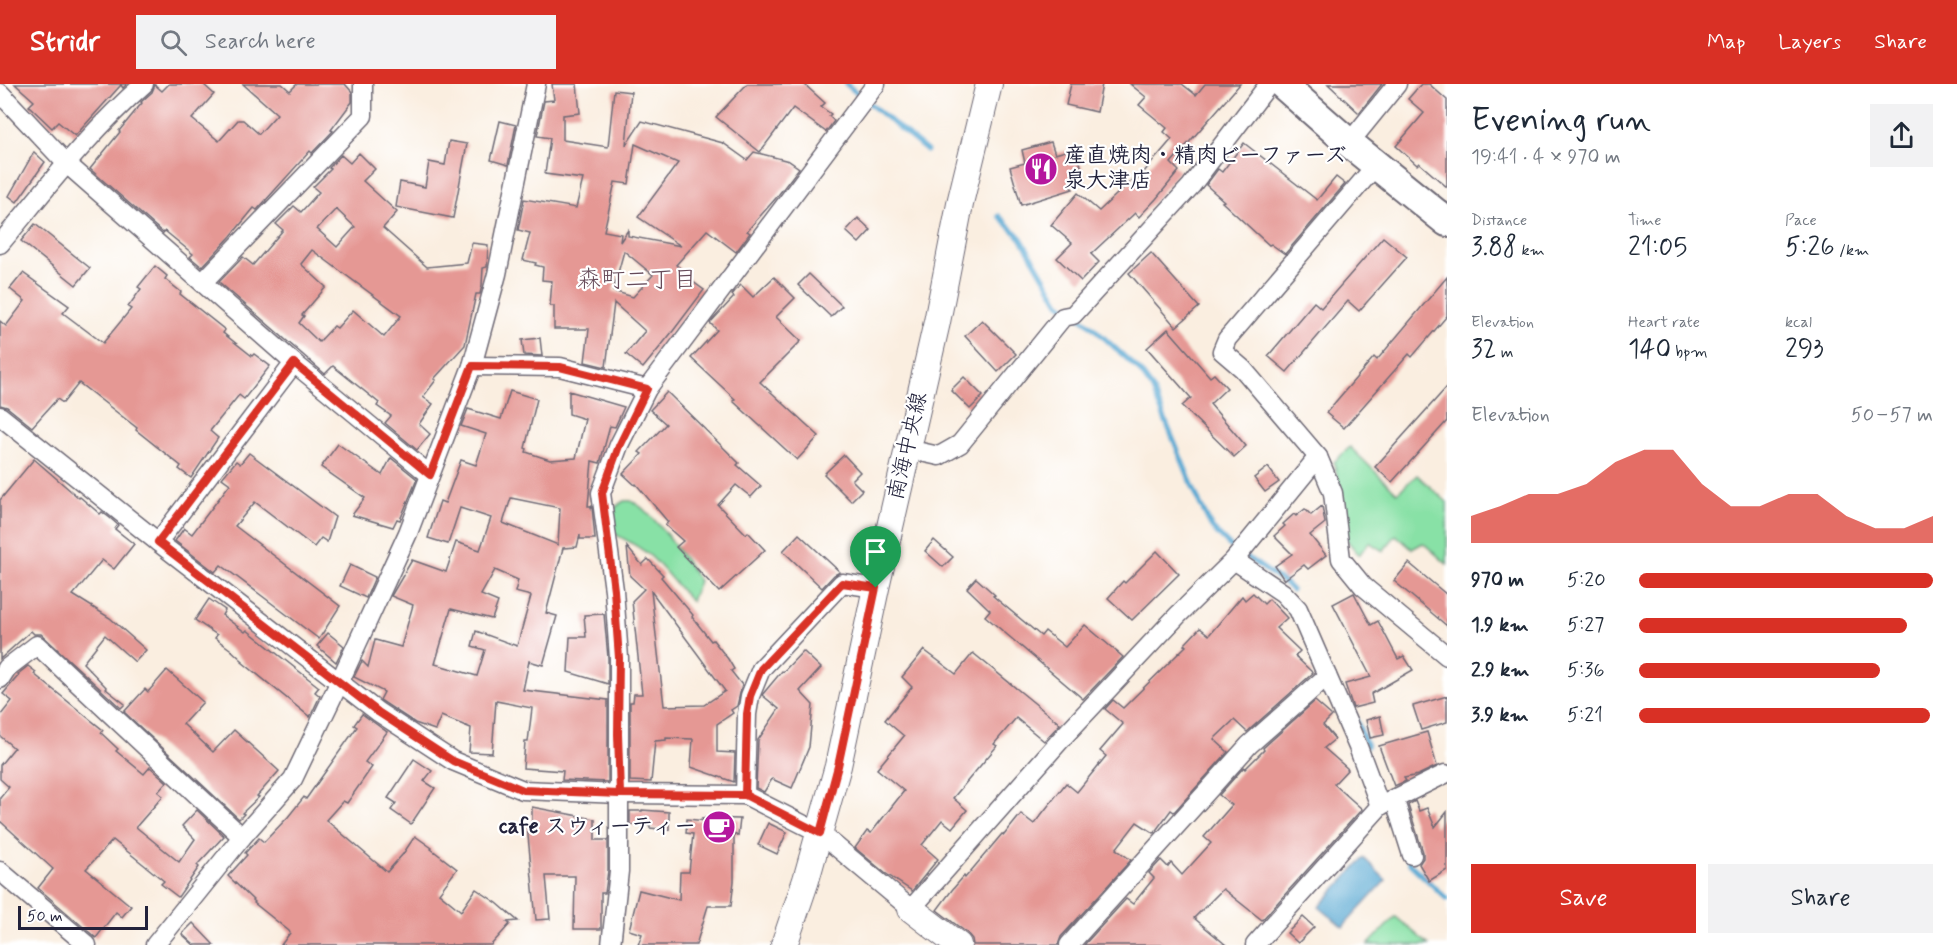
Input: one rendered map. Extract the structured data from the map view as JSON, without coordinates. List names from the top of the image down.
{
  "streets": {
    "street": ["南海中央線"]
  },
  "districts": ["森町二丁目"],
  "places": {
    "restaurant": ["産直焼肉・精肉ビーファーズ 泉大津店"],
    "cafe": ["cafe スウィーティー"]
  },
  "scale_bar": "50 m",
  "page": {
    "header": "Stridr",
    "search": "Search here",
    "nav": ["Map", "Layers", "Share"],
    "heading": ["Evening run", "19:41 · 4 × 970 m"],
    "stats": [
      ["Distance", "3.88 km"],
      ["Time", "21:05"],
      ["Pace", "5:26 /km"],
      ["Elevation", "32 m"],
      ["Heart rate", "140 bpm"],
      ["kcal", "293"]
    ],
    "chart": ["Elevation", "50–57 m"],
    "list": [
      {
        "name": "970 m",
        "note": "5:20"
      },
      {
        "name": "1.9 km",
        "note": "5:27"
      },
      {
        "name": "2.9 km",
        "note": "5:36"
      },
      {
        "name": "3.9 km",
        "note": "5:21"
      }
    ],
    "buttons": ["Save", "Share"],
    "scale": "50 m"
  }
}
